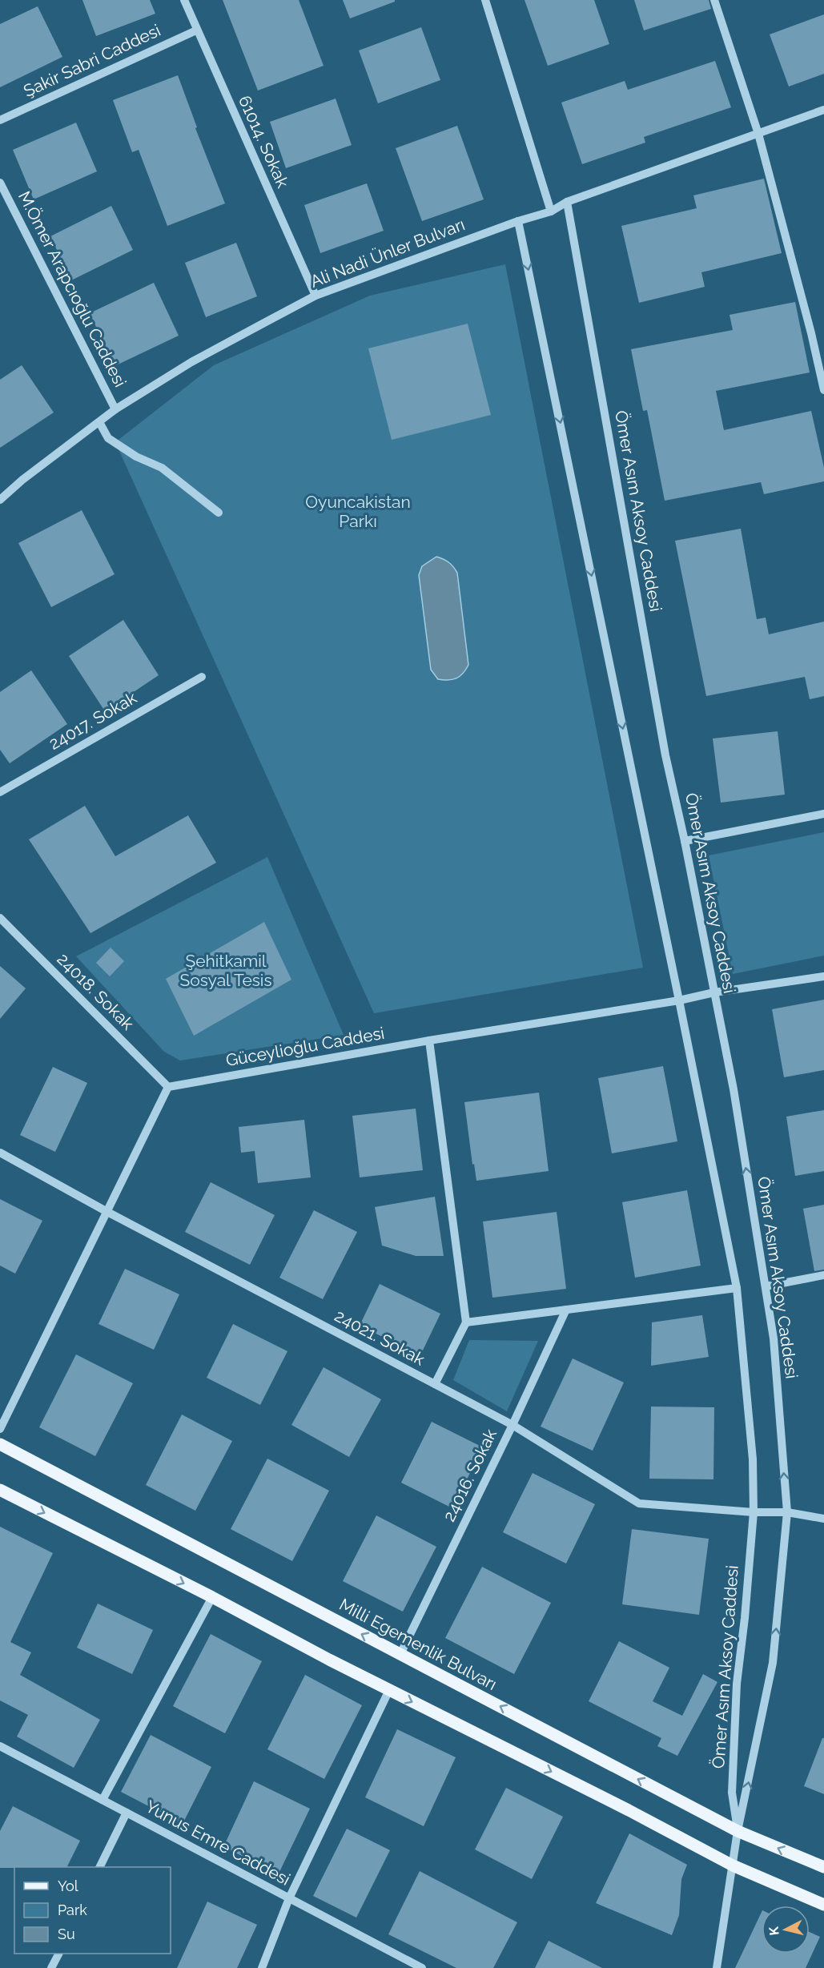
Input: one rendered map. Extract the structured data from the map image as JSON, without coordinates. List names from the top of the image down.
{
  "streets": {
    "main road": ["Milli Egemenlik Bulvarı"],
    "street": [
      "Şakir Sabri Caddesi",
      "61014. Sokak",
      "Ali Nadi Ünler Bulvarı",
      "M.Ömer Arapcıoğlu Caddesi",
      "Ömer Asım Aksoy Caddesi",
      "24017. Sokak",
      "24018. Sokak",
      "Güceylioğlu Caddesi",
      "24021. Sokak",
      "24016. Sokak",
      "Yunus Emre Caddesi"
    ]
  },
  "crossings": [
    ["Şakir Sabri Caddesi", "61014. Sokak"],
    ["61014. Sokak", "Ali Nadi Ünler Bulvarı"],
    ["Ali Nadi Ünler Bulvarı", "M.Ömer Arapcıoğlu Caddesi"],
    ["Ali Nadi Ünler Bulvarı", "Ömer Asım Aksoy Caddesi"],
    ["Ömer Asım Aksoy Caddesi", "Güceylioğlu Caddesi"],
    ["Ömer Asım Aksoy Caddesi", "24021. Sokak"],
    ["Ömer Asım Aksoy Caddesi", "Milli Egemenlik Bulvarı"],
    ["24018. Sokak", "Güceylioğlu Caddesi"],
    ["24021. Sokak", "24016. Sokak"],
    ["24016. Sokak", "Milli Egemenlik Bulvarı"]
  ],
  "parks": ["Oyuncakistan Parkı", "Şehitkamil Sosyal Tesis"],
  "legend": ["Yol", "Park", "Su"],
  "north": "left"
}
